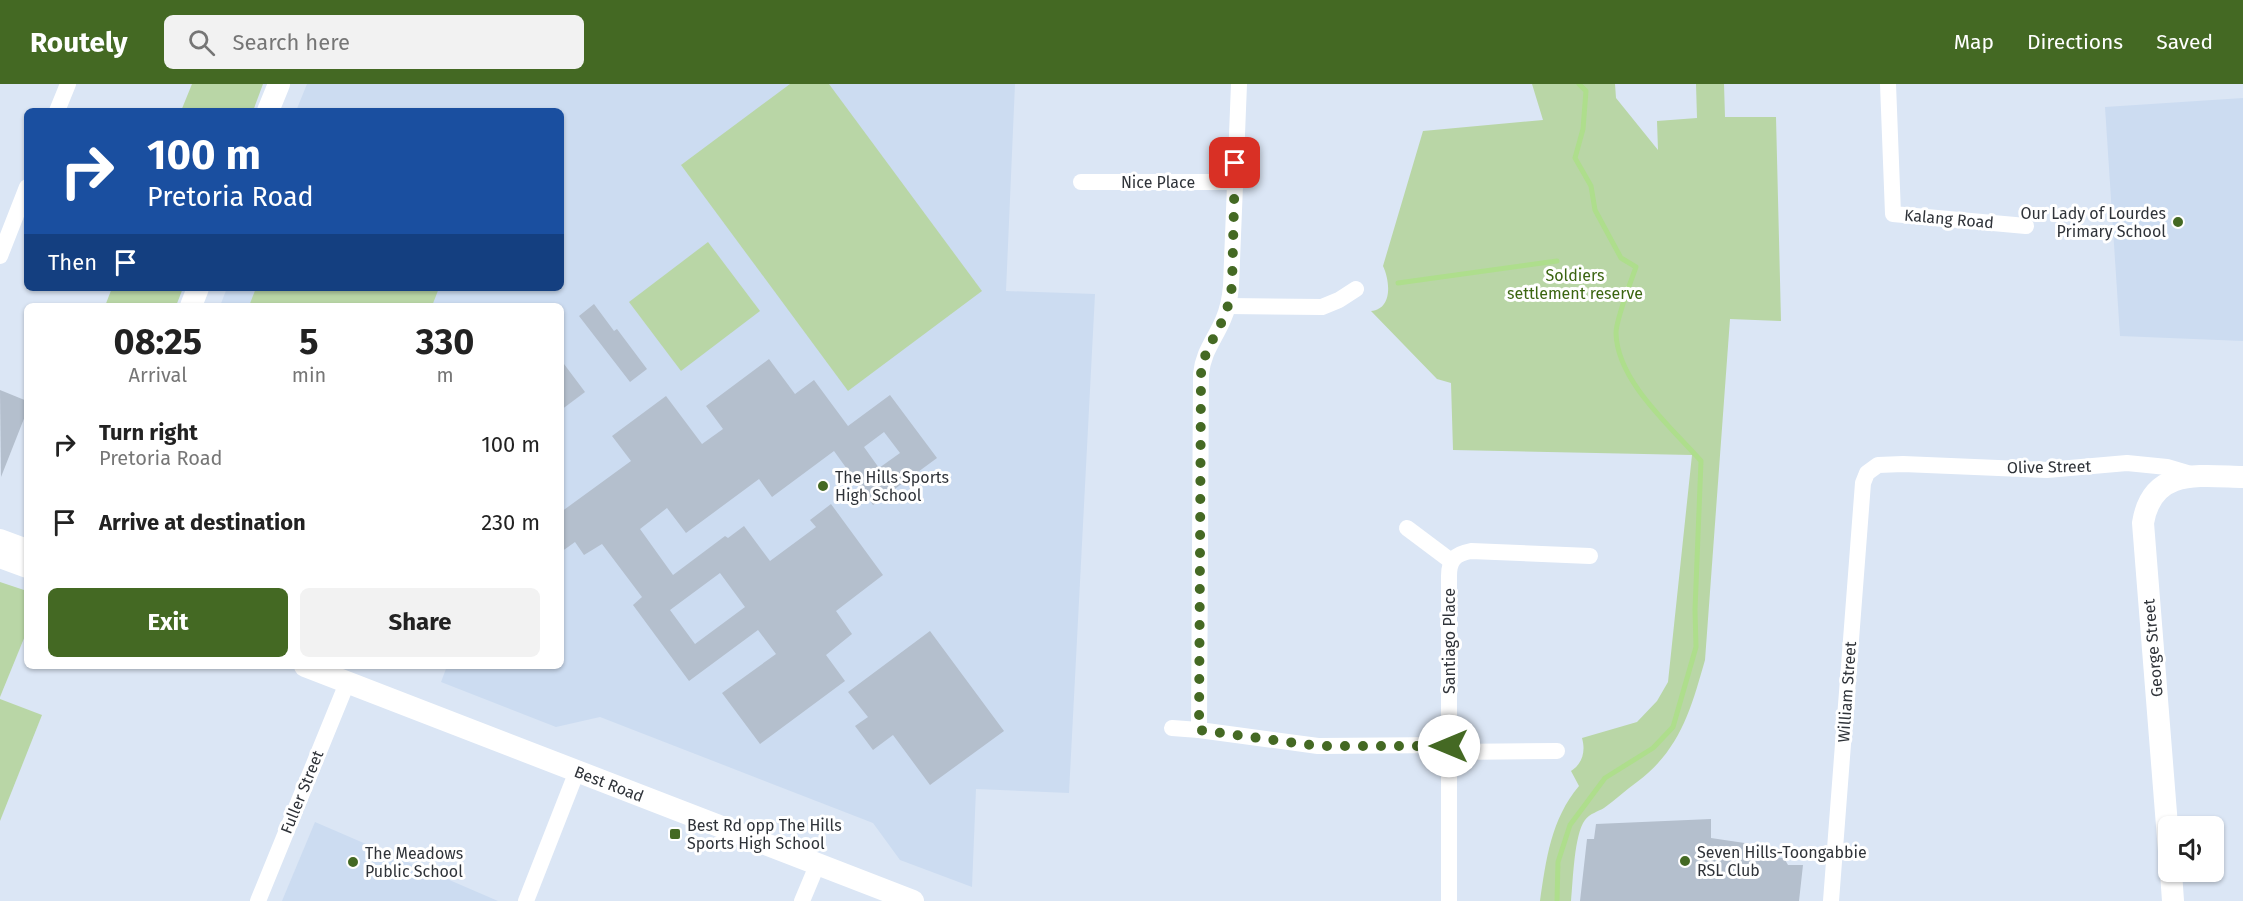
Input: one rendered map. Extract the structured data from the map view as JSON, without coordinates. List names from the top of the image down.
{
  "streets": {
    "main road": ["Olive Street", "George Street", "Best Road"],
    "street": [
      "Nice Place",
      "Kalang Road",
      "Santiago Place",
      "William Street",
      "Fuller Street"
    ]
  },
  "crossings": [
    ["Olive Street", "George Street"],
    ["Olive Street", "William Street"],
    ["Best Road", "Fuller Street"]
  ],
  "parks": ["Soldiers settlement reserve"],
  "places": {
    "other": [
      "Our Lady of Lourdes Primary School",
      "The Hills Sports High School",
      "Seven Hills-Toongabbie RSL Club",
      "The Meadows Public School"
    ],
    "transit": ["Best Rd opp The Hills Sports High School"]
  },
  "page": {
    "header": "Routely",
    "search": "Search here",
    "nav": ["Map", "Directions", "Saved"],
    "turn": ["100 m", "Pretoria Road"],
    "then": "Then",
    "eta": [
      "08:25",
      "Arrival",
      "5",
      "min",
      "330",
      "m"
    ],
    "list": [
      {
        "name": "Turn right",
        "note": "Pretoria Road",
        "value": "100 m"
      },
      {
        "name": "Arrive at destination",
        "value": "230 m"
      }
    ],
    "buttons": ["Exit", "Share"]
  }
}
